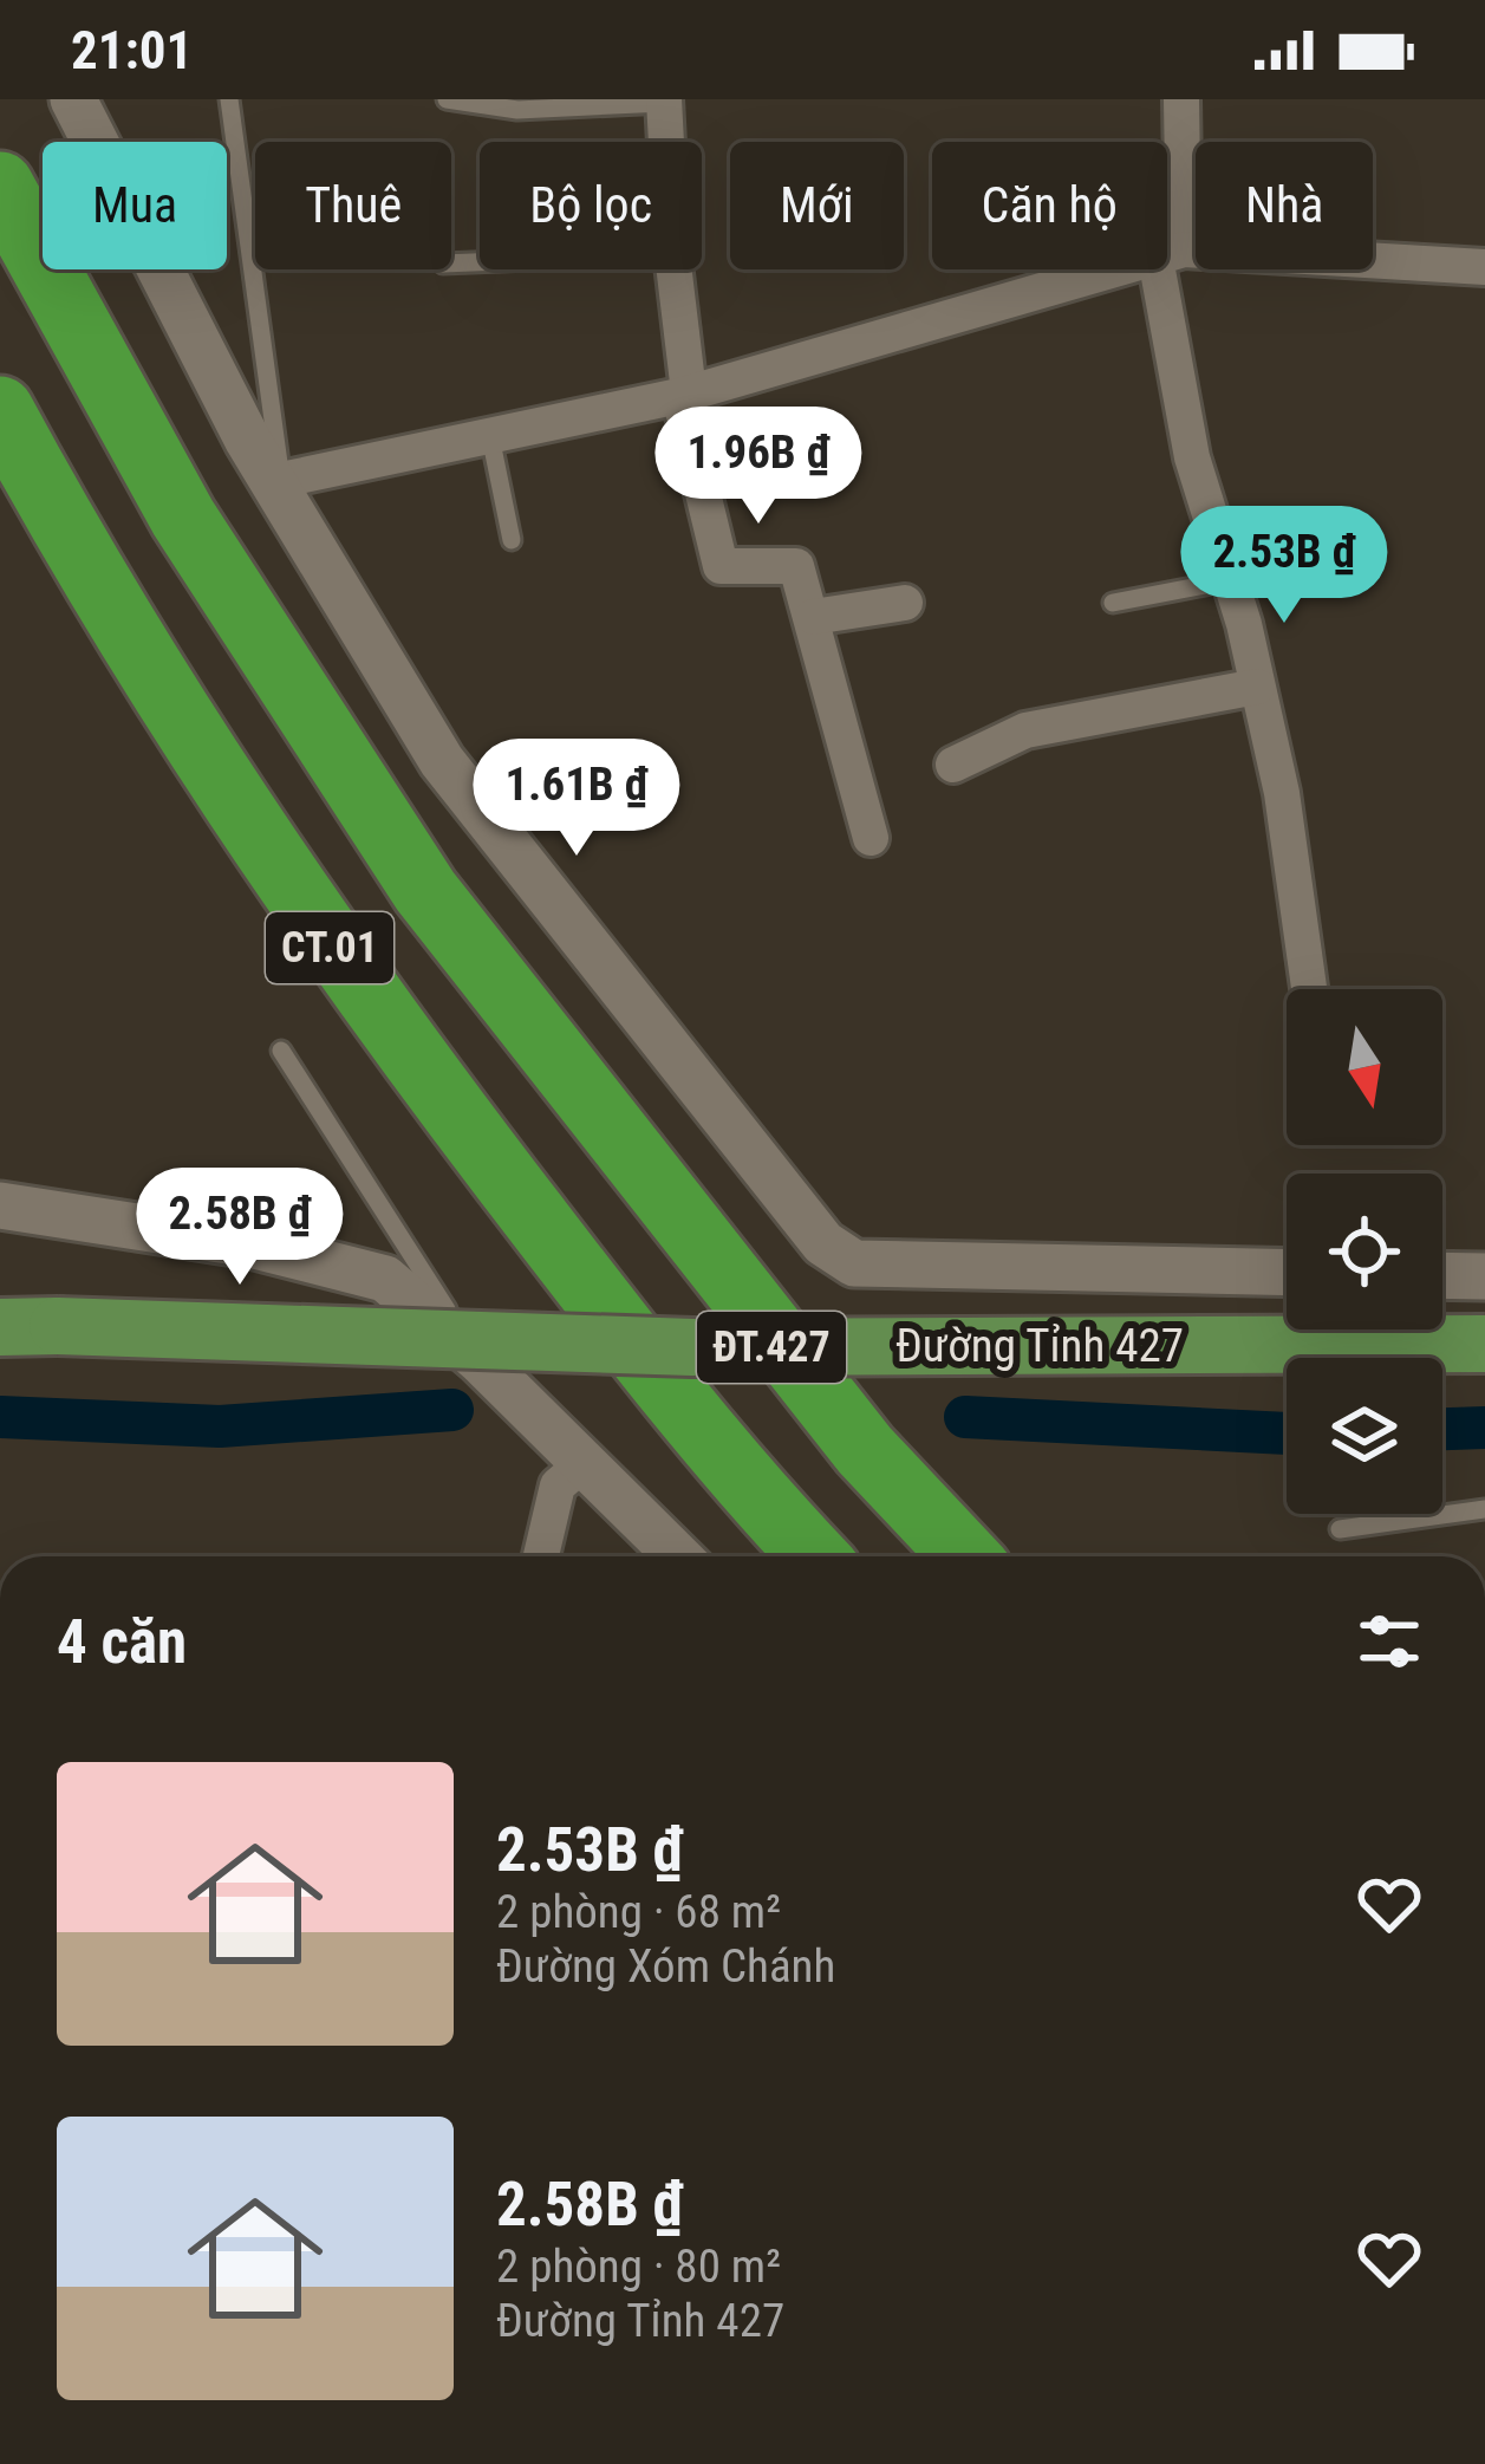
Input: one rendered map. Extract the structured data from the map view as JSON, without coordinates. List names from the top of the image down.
{
  "streets": {
    "highway": ["CT.01"],
    "main road": ["Đường Tỉnh 427", "ĐT.427"]
  },
  "north": "bottom",
  "page": {
    "status": "21:01",
    "chip": [
      "Mua",
      "Thuê",
      "Bộ lọc",
      "Mới",
      "Căn hộ",
      "Nhà"
    ],
    "price": [
      "1.96B ₫",
      "2.53B ₫",
      "1.61B ₫",
      "2.58B ₫"
    ],
    "heading": "4 căn",
    "list": [
      {
        "name": "2.53B ₫",
        "note": "2 phòng · 68 m² · Đường Xóm Chánh"
      },
      {
        "name": "2.58B ₫",
        "note": "2 phòng · 80 m² · Đường Tỉnh 427"
      }
    ]
  }
}
